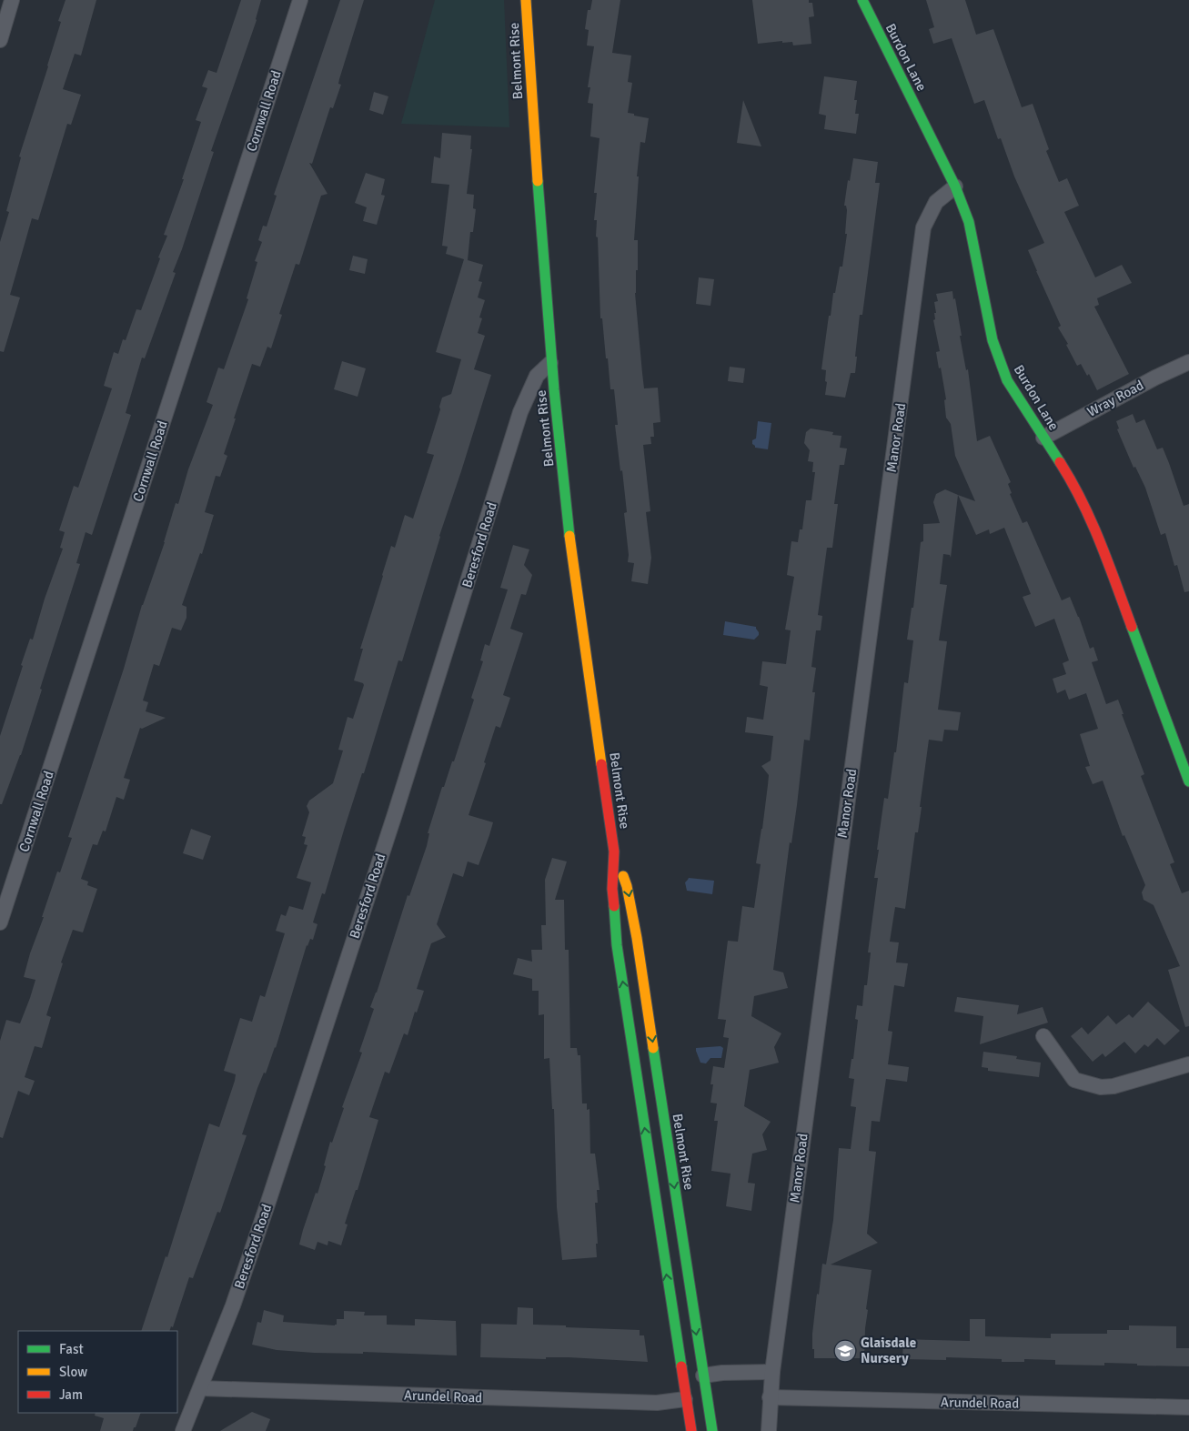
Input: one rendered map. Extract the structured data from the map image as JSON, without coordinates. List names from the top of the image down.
{
  "streets": {
    "main road": ["Burdon Lane", "Belmont Rise"],
    "street": [
      "Cornwall Road",
      "Wray Road",
      "Manor Road",
      "Beresford Road",
      "Arundel Road"
    ]
  },
  "crossings": [
    ["Burdon Lane", "Wray Road"],
    ["Burdon Lane", "Manor Road"],
    ["Belmont Rise", "Beresford Road"],
    ["Belmont Rise", "Arundel Road"],
    ["Manor Road", "Arundel Road"],
    ["Beresford Road", "Arundel Road"]
  ],
  "places": {
    "school or university": ["Glaisdale Nursery"]
  },
  "legend": ["Fast", "Slow", "Jam"]
}
